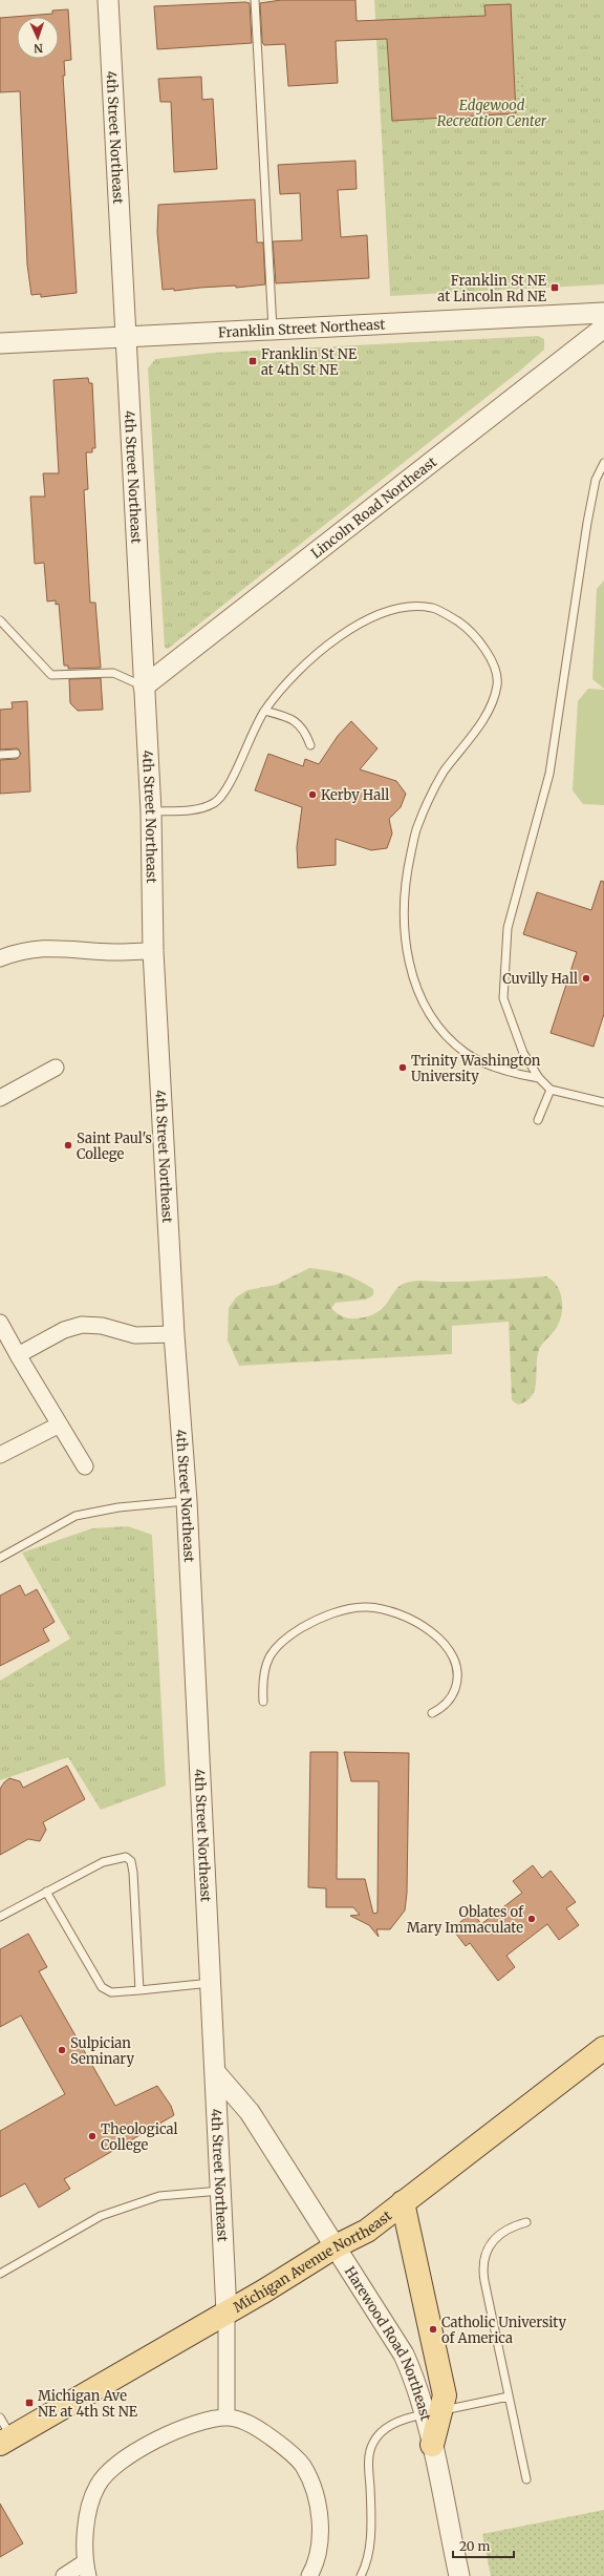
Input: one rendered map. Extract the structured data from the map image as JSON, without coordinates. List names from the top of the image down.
{
  "streets": {
    "main road": ["Michigan Avenue Northeast"],
    "street": [
      "4th Street Northeast",
      "Franklin Street Northeast",
      "Lincoln Road Northeast",
      "Harewood Road Northeast"
    ]
  },
  "crossings": [
    ["4th Street Northeast", "Franklin Street Northeast"],
    ["4th Street Northeast", "Lincoln Road Northeast"],
    ["4th Street Northeast", "Michigan Avenue Northeast"],
    ["4th Street Northeast", "Harewood Road Northeast"],
    ["Michigan Avenue Northeast", "Harewood Road Northeast"]
  ],
  "parks": ["Edgewood Recreation Center"],
  "places": {
    "transit": ["Franklin St NE at Lincoln Rd NE", "Franklin St NE at 4th St NE", "Michigan Ave NE at 4th St NE"],
    "other": [
      "Kerby Hall",
      "Cuvilly Hall",
      "Trinity Washington University",
      "Saint Paul's College",
      "Oblates of Mary Immaculate",
      "Sulpician Seminary",
      "Theological College",
      "Catholic University of America"
    ]
  },
  "scale_bar": "20 m",
  "north": "bottom"
}
